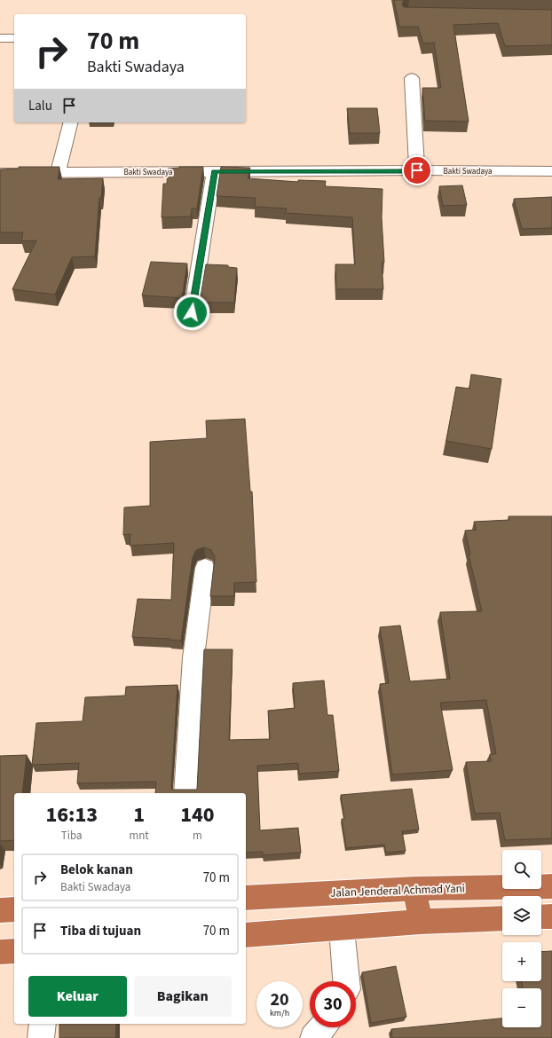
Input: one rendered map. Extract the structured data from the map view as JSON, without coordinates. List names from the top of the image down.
{
  "streets": {
    "highway": ["Jalan Jenderal Achmad Yani"],
    "street": ["Bakti Swadaya"]
  },
  "page": {
    "turn": ["70 m", "Bakti Swadaya"],
    "then": "Lalu",
    "eta": [
      "16:13",
      "Tiba",
      "1",
      "mnt",
      "140",
      "m"
    ],
    "map_buttons": ["+", "−"],
    "list": [
      {
        "name": "Belok kanan",
        "note": "Bakti Swadaya",
        "value": "70 m"
      },
      {
        "name": "Tiba di tujuan",
        "value": "70 m"
      }
    ],
    "buttons": ["Keluar", "Bagikan"],
    "speed": "20 km/h",
    "limit": "30"
  }
}
